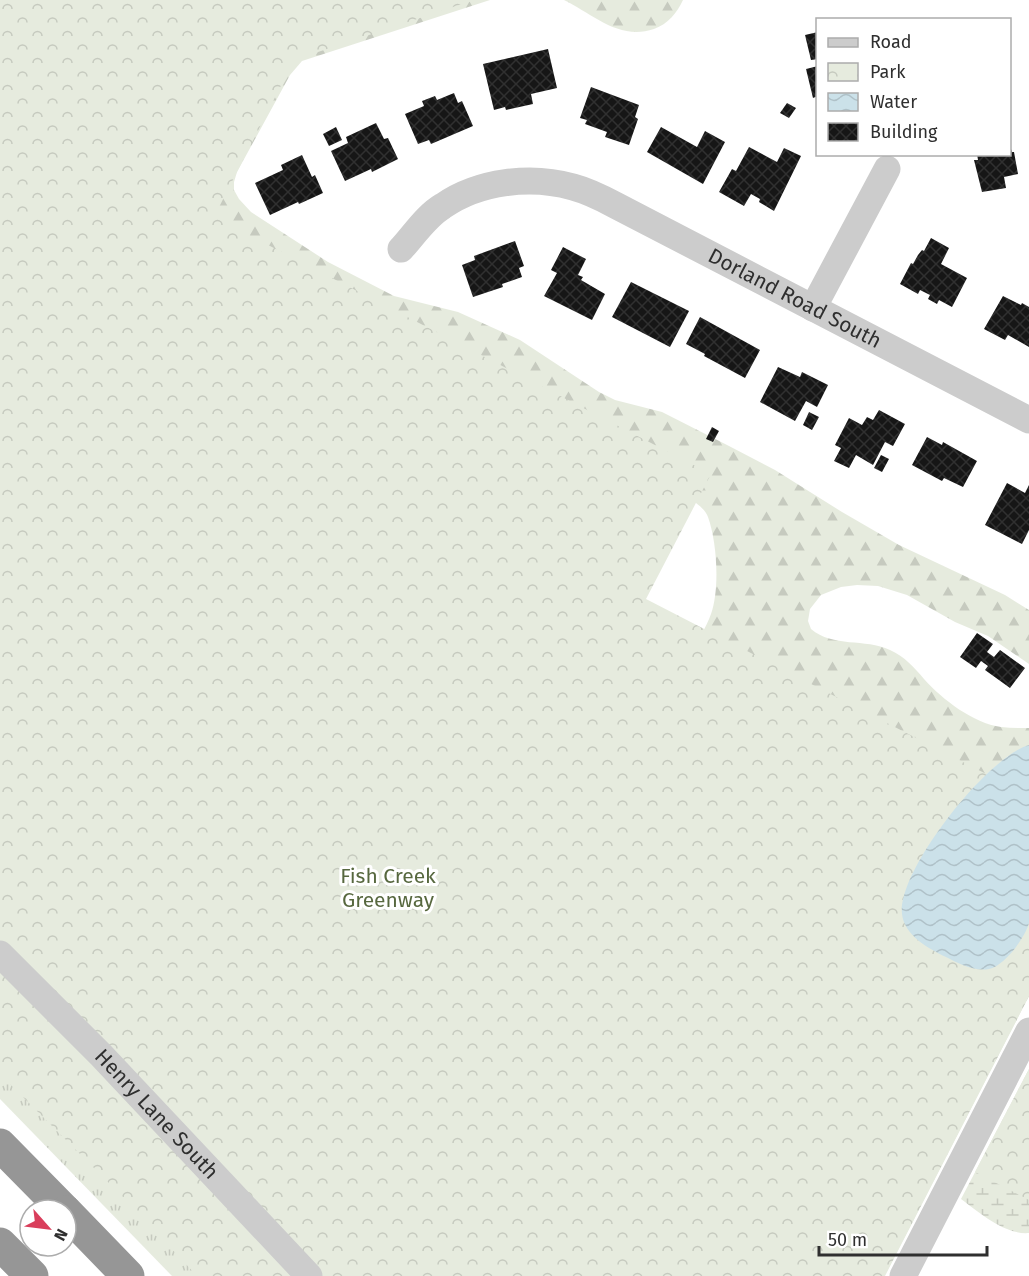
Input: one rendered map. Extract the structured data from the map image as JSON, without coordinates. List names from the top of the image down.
{
  "streets": {
    "street": ["Dorland Road South", "Henry Lane South"]
  },
  "parks": ["Fish Creek Greenway"],
  "legend": [
    "Road",
    "Park",
    "Water",
    "Building"
  ],
  "scale_bar": "50 m",
  "north": "bottom right"
}
